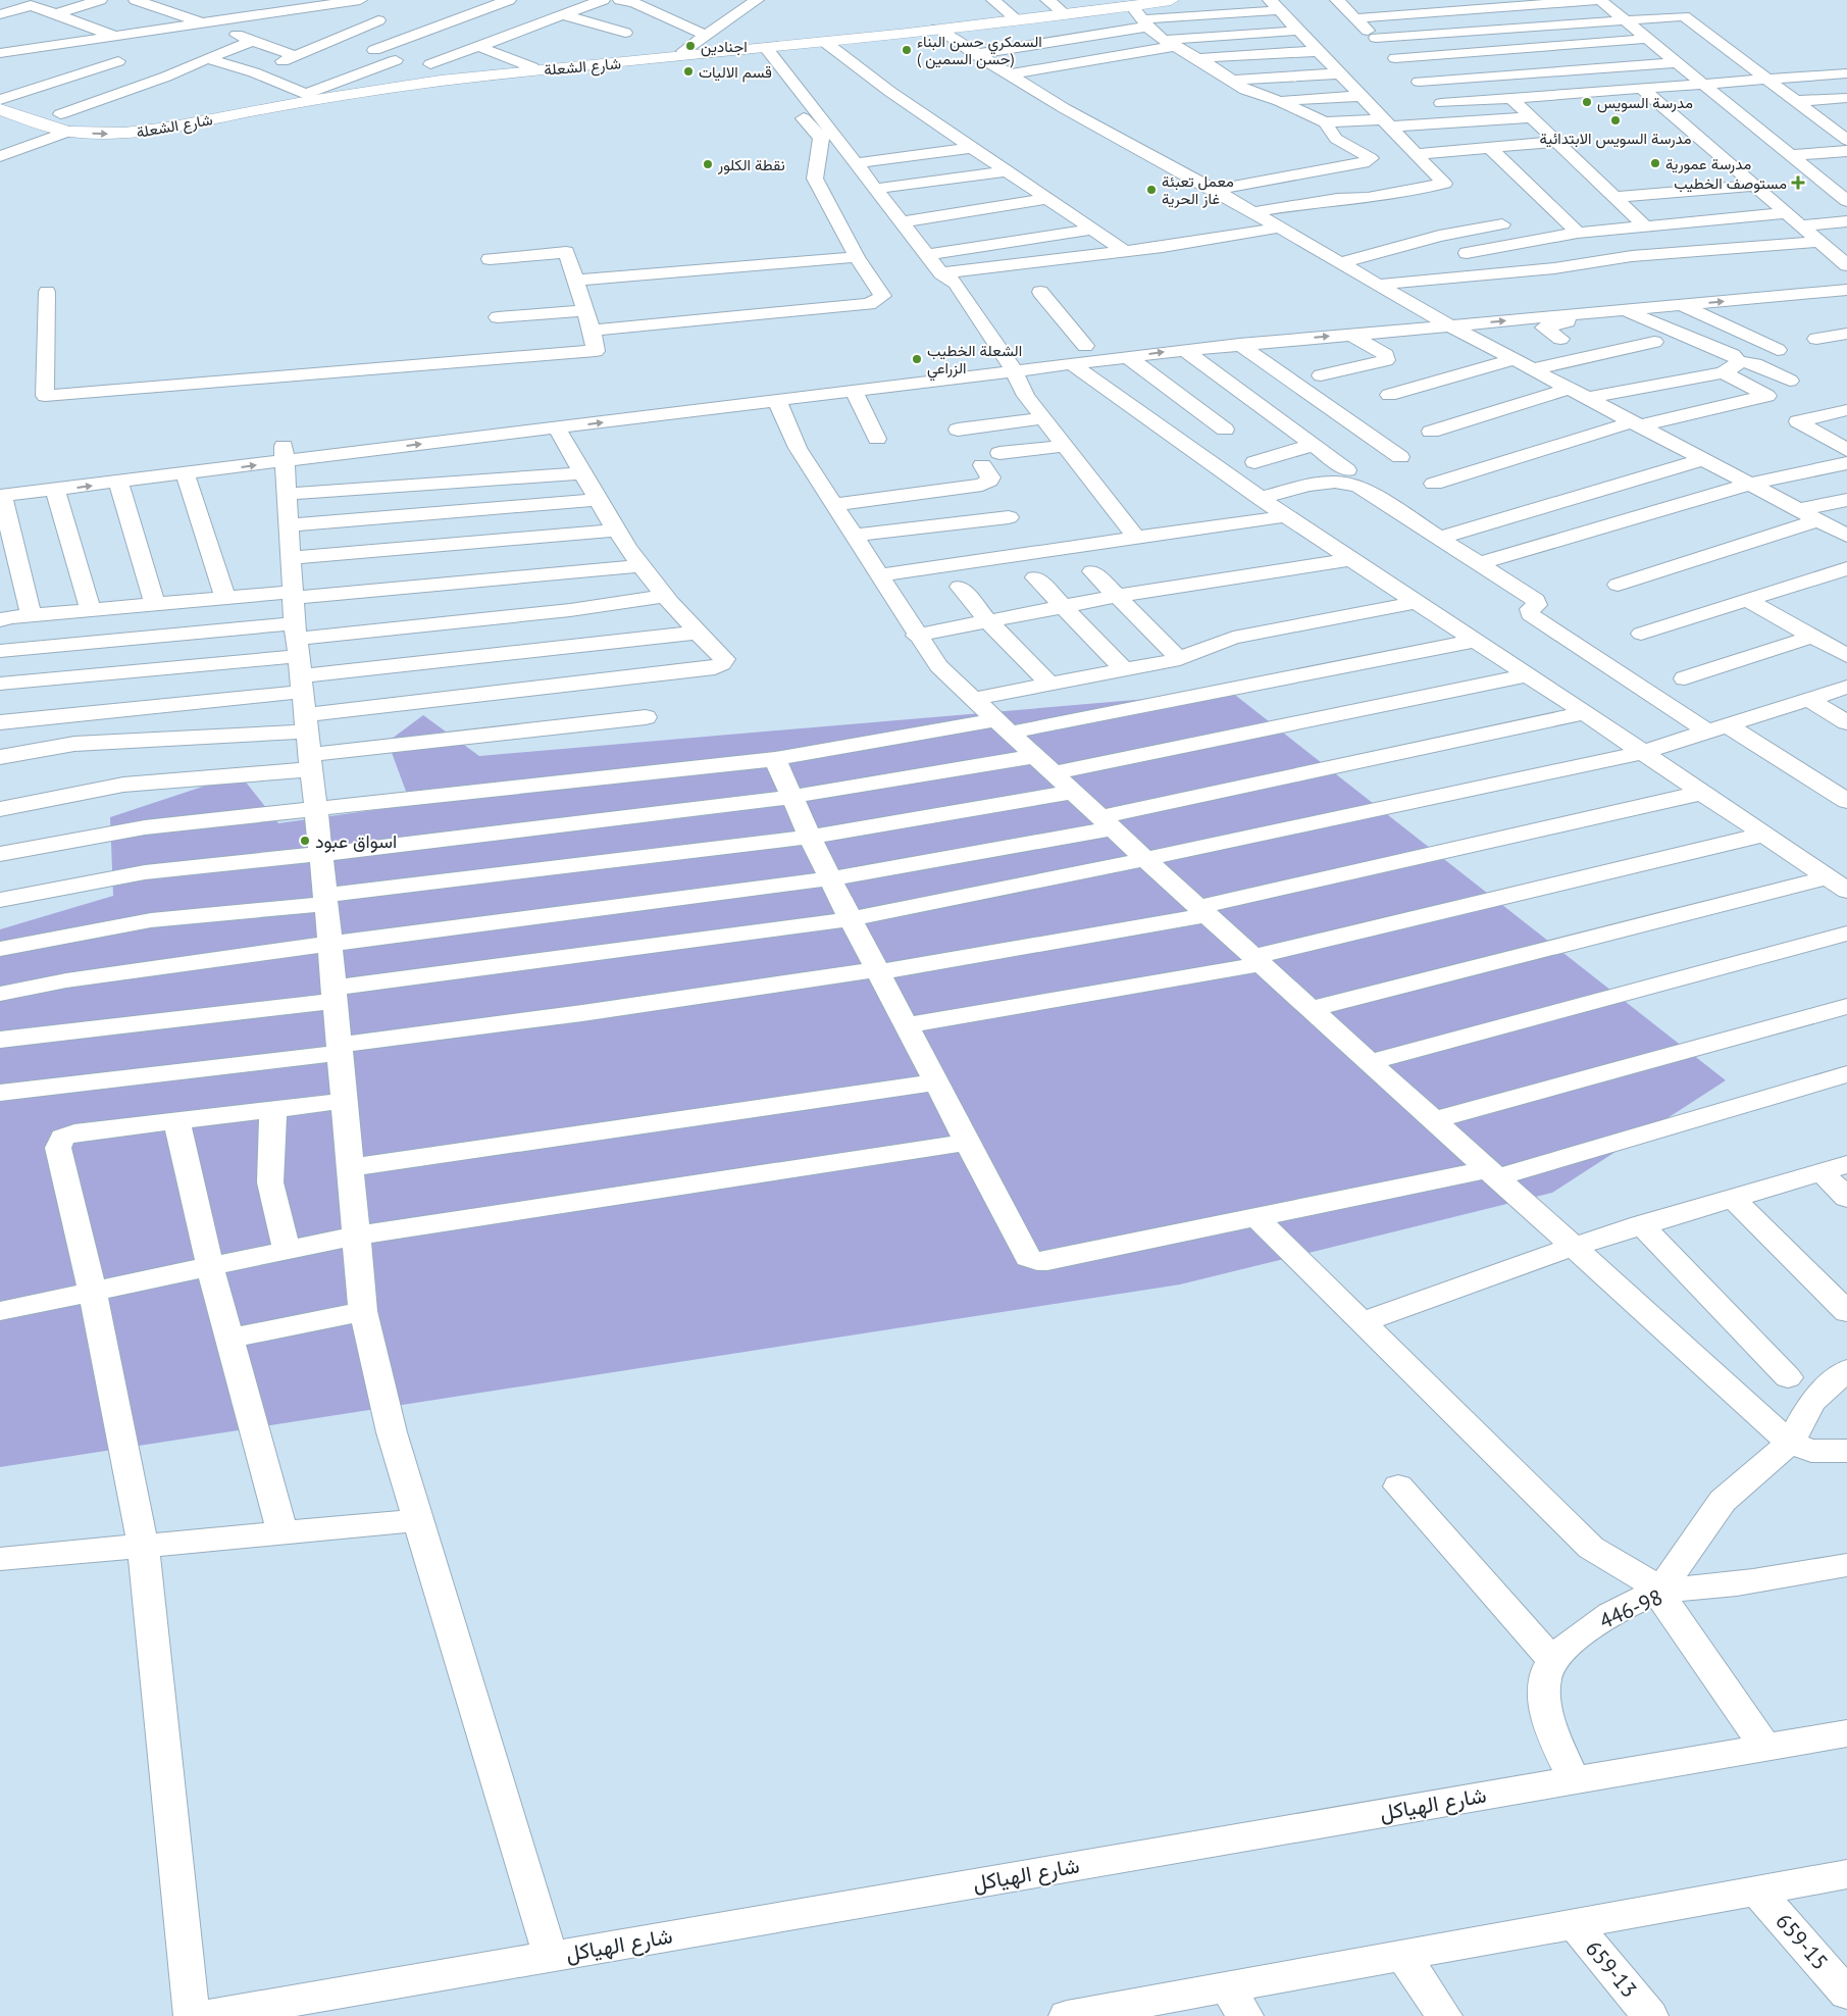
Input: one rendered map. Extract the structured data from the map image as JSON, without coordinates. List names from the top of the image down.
{
  "streets": {
    "main road": ["شارع الشعلة"],
    "street": [
      "446-98",
      "شارع الهياكل",
      "659-15",
      "659-13"
    ]
  },
  "crossings": [
    ["446-98", "شارع الهياكل"]
  ],
  "places": {
    "other": [
      "اجنادين",
      "السمكري حسن البناء ( حسن السمين)",
      "قسم الاليات",
      "مدرسة السويس",
      "مدرسة السويس الابتدائية",
      "مدرسة عمورية",
      "نقطة الكلور",
      "معمل تعبئة غاز الحرية",
      "الشعلة الخطيب الزراعي",
      "اسواق عبود"
    ],
    "health": ["مستوصف الخطيب"]
  }
}
